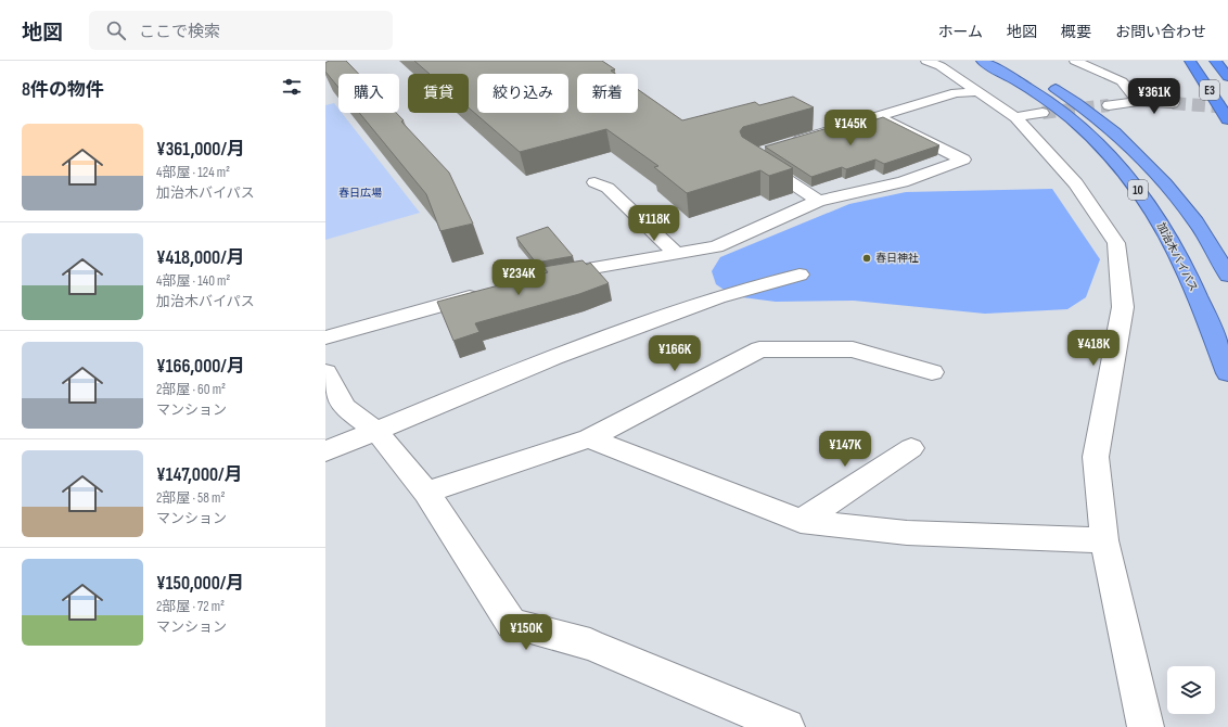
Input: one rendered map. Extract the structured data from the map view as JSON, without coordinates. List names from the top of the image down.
{
  "streets": {
    "highway": ["E3", "10", "加治木バイパス"]
  },
  "parks": ["春日広場"],
  "places": ["春日神社"],
  "page": {
    "header": "地図",
    "search": "ここで検索",
    "nav": [
      "ホーム",
      "地図",
      "概要",
      "お問い合わせ"
    ],
    "heading": "8件の物件",
    "chip": [
      "購入",
      "賃貸",
      "絞り込み",
      "新着"
    ],
    "price": [
      "¥361K",
      "¥145K",
      "¥118K",
      "¥234K",
      "¥418K",
      "¥166K",
      "¥147K",
      "¥150K"
    ],
    "list": [
      {
        "name": "¥361,000/月",
        "note": "4部屋 · 124 m² · 加治木バイパス"
      },
      {
        "name": "¥418,000/月",
        "note": "4部屋 · 140 m² · 加治木バイパス"
      },
      {
        "name": "¥166,000/月",
        "note": "2部屋 · 60 m² · マンション"
      },
      {
        "name": "¥147,000/月",
        "note": "2部屋 · 58 m² · マンション"
      },
      {
        "name": "¥150,000/月",
        "note": "2部屋 · 72 m² · マンション"
      }
    ]
  }
}
